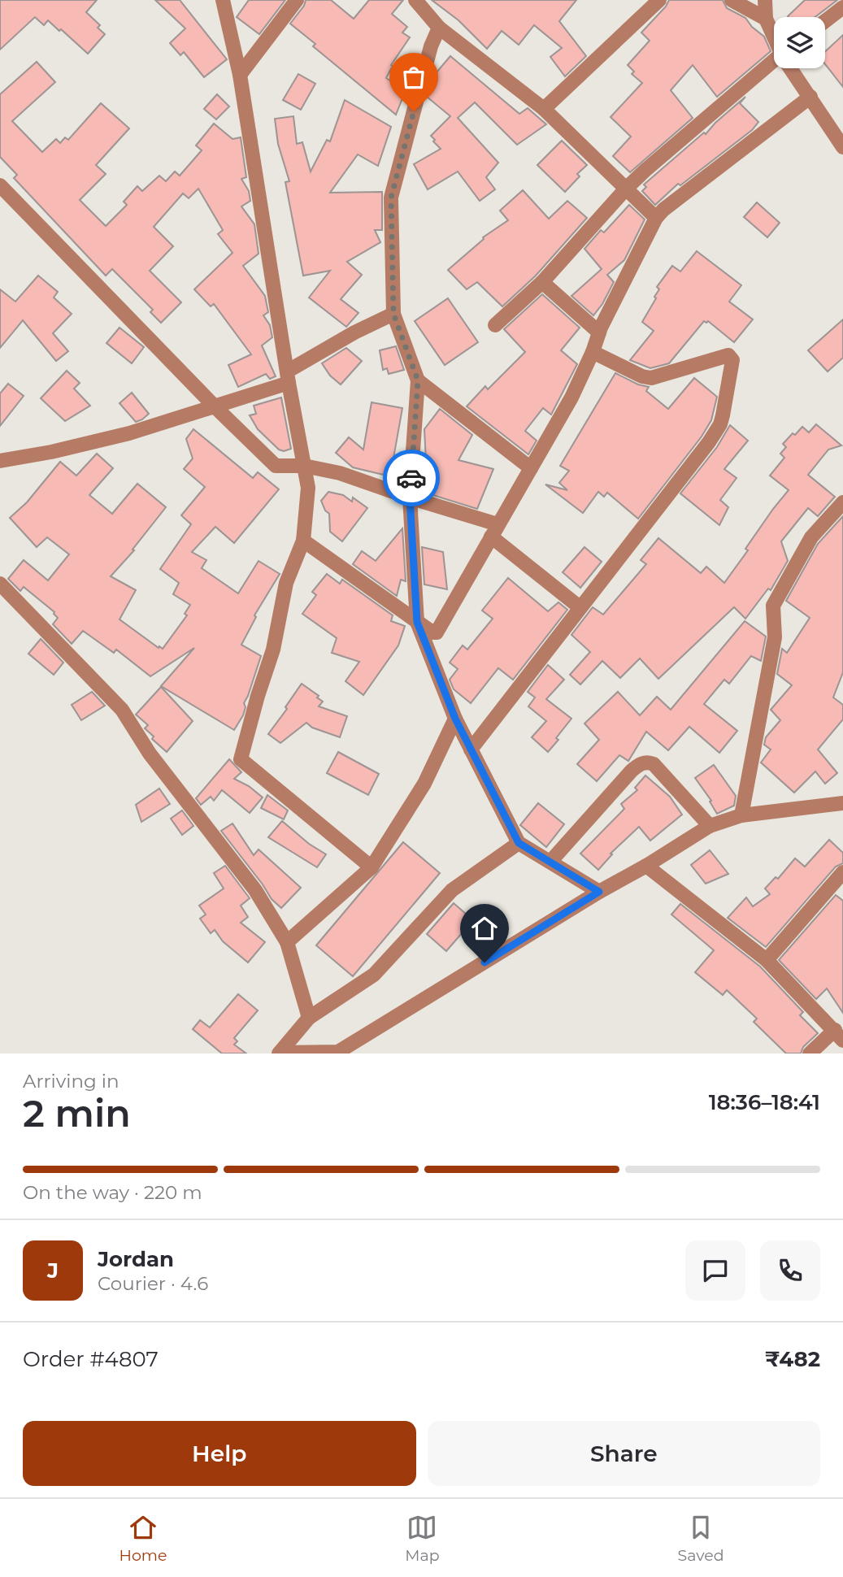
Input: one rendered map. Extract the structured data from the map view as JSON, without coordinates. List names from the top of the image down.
{
  "page": {
    "heading": ["2 min", "Arriving in", "18:36–18:41"],
    "panel": [
      "Jordan",
      "Courier · 4.6",
      "Order #4807",
      "₹482"
    ],
    "bar": "On the way · 220 m",
    "round": "J",
    "buttons": ["Help", "Share"],
    "tabs": ["Home", "Map", "Saved"]
  }
}
